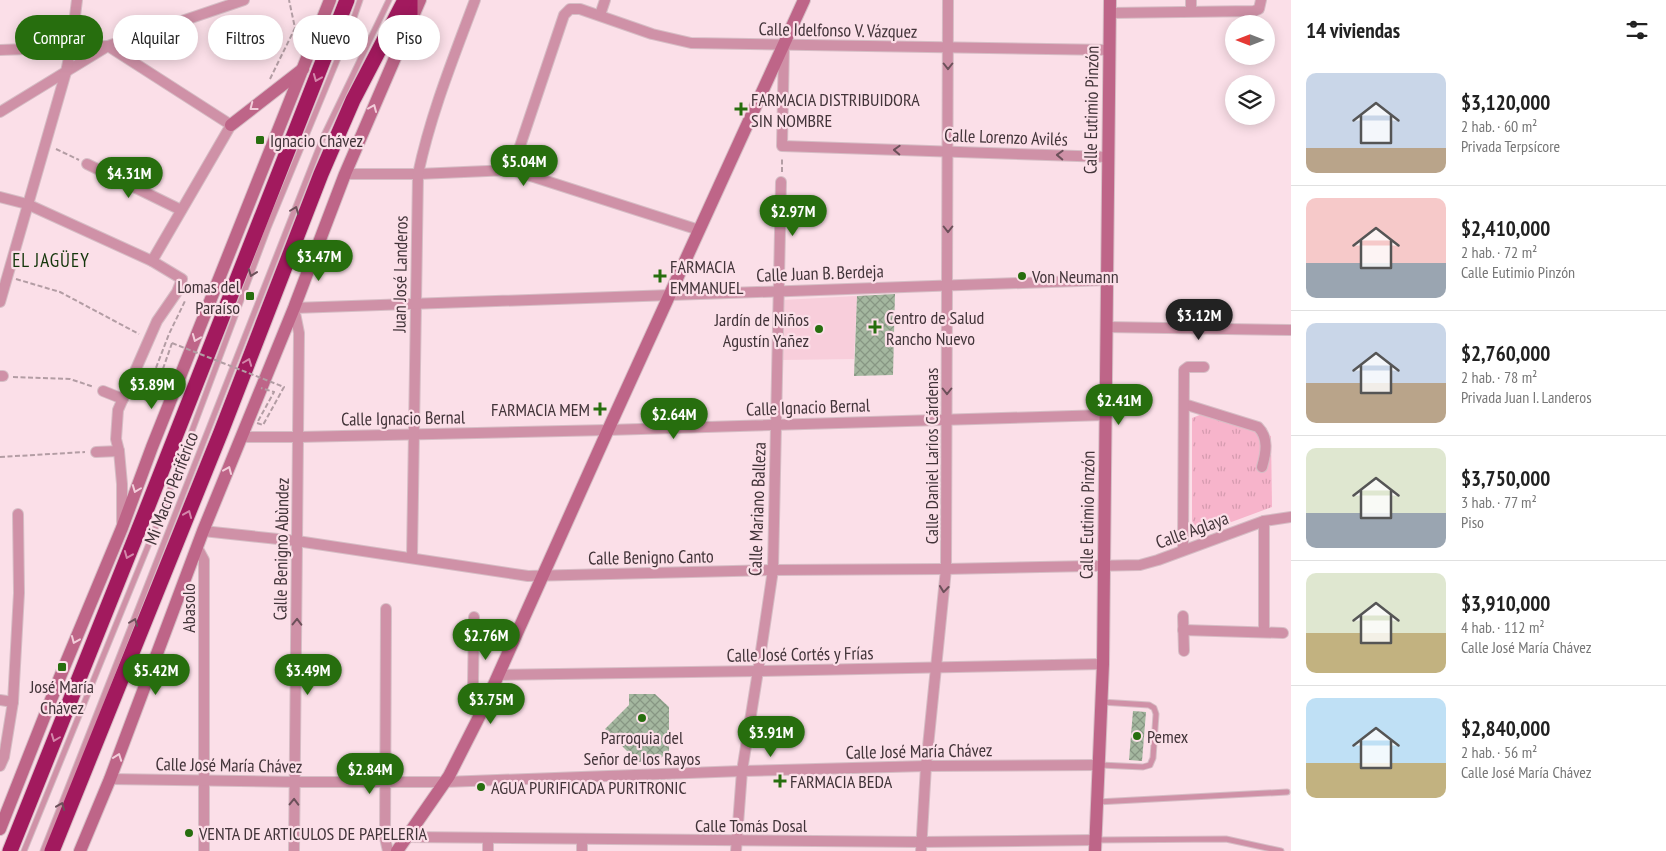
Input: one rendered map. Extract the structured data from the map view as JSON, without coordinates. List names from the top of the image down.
{
  "streets": {
    "street": [
      "Calle Idelfonso V. Vázquez",
      "Calle Eutimio Pinzón",
      "Calle Lorenzo Avilés",
      "Calle Juan B. Berdeja",
      "Juan José Landeros",
      "Calle Ignacio Bernal",
      "Calle Daniel Larios Cárdenas",
      "Calle Mariano Balleza",
      "Calle Aglaya",
      "Calle Benigno Abùndez",
      "Calle Benigno Canto",
      "Abasolo",
      "Calle José Cortés y Frías",
      "Calle José María Chávez",
      "Calle Tomás Dosal"
    ],
    "lane": ["Mi Macro Periférico"]
  },
  "crossings": [
    ["Calle Idelfonso V. Vázquez", "Calle Eutimio Pinzón"],
    ["Calle Idelfonso V. Vázquez", "Calle Daniel Larios Cárdenas"],
    ["Calle Eutimio Pinzón", "Calle Lorenzo Avilés"],
    ["Calle Eutimio Pinzón", "Calle Juan B. Berdeja"],
    ["Calle Eutimio Pinzón", "Calle Ignacio Bernal"],
    ["Calle Eutimio Pinzón", "Calle Aglaya"],
    ["Calle Eutimio Pinzón", "Calle Benigno Canto"],
    ["Calle Eutimio Pinzón", "Calle José Cortés y Frías"],
    ["Calle Eutimio Pinzón", "Calle José María Chávez"],
    ["Calle Eutimio Pinzón", "Calle Tomás Dosal"],
    ["Calle Lorenzo Avilés", "Calle Daniel Larios Cárdenas"],
    ["Calle Juan B. Berdeja", "Juan José Landeros"],
    ["Calle Juan B. Berdeja", "Calle Daniel Larios Cárdenas"],
    ["Calle Juan B. Berdeja", "Calle Mariano Balleza"],
    ["Calle Juan B. Berdeja", "Calle Benigno Abùndez"],
    ["Juan José Landeros", "Calle Ignacio Bernal"],
    ["Juan José Landeros", "Calle Benigno Canto"],
    ["Calle Ignacio Bernal", "Calle Daniel Larios Cárdenas"],
    ["Calle Ignacio Bernal", "Calle Mariano Balleza"],
    ["Calle Ignacio Bernal", "Calle Benigno Abùndez"],
    ["Calle Daniel Larios Cárdenas", "Calle Benigno Canto"],
    ["Calle Daniel Larios Cárdenas", "Calle José Cortés y Frías"],
    ["Calle Daniel Larios Cárdenas", "Calle José María Chávez"],
    ["Calle Daniel Larios Cárdenas", "Calle Tomás Dosal"],
    ["Calle Mariano Balleza", "Calle Benigno Canto"],
    ["Calle Mariano Balleza", "Calle José Cortés y Frías"],
    ["Calle Mariano Balleza", "Calle José María Chávez"],
    ["Calle Mariano Balleza", "Calle Tomás Dosal"],
    ["Calle Aglaya", "Calle Benigno Canto"],
    ["Calle Benigno Abùndez", "Calle Benigno Canto"],
    ["Calle Benigno Abùndez", "Calle José María Chávez"],
    ["Abasolo", "Calle José María Chávez"]
  ],
  "one_way": ["Calle Lorenzo Avilés", "Calle Daniel Larios Cárdenas"],
  "districts": ["EL JAGÜEY"],
  "places": {
    "health": [
      "FARMACIA DISTRIBUIDORA SIN NOMBRE",
      "FARMACIA EMMANUEL",
      "Centro de Salud Rancho Nuevo",
      "FARMACIA MEM",
      "FARMACIA BEDA"
    ],
    "transit": ["Ignacio Chávez", "Lomas del Paraíso", "José María Chávez"],
    "other": [
      "Von Neumann",
      "Jardín de Niños Agustín Yañez",
      "Parroquia del Señor de los Rayos",
      "Pemex",
      "AGUA PURIFICADA PURITRONIC",
      "VENTA DE ARTICULOS DE PAPELERIA"
    ]
  },
  "north": "left",
  "page": {
    "heading": "14 viviendas",
    "chip": [
      "Comprar",
      "Alquilar",
      "Filtros",
      "Nuevo",
      "Piso"
    ],
    "list": [
      {
        "name": "$3,120,000",
        "note": "2 hab. · 60 m² · Privada Terpsícore"
      },
      {
        "name": "$2,410,000",
        "note": "2 hab. · 72 m² · Calle Eutimio Pinzón"
      },
      {
        "name": "$2,760,000",
        "note": "2 hab. · 78 m² · Privada Juan I. Landeros"
      },
      {
        "name": "$3,750,000",
        "note": "3 hab. · 77 m² · Piso"
      },
      {
        "name": "$3,910,000",
        "note": "4 hab. · 112 m² · Calle José María Chávez"
      },
      {
        "name": "$2,840,000",
        "note": "2 hab. · 56 m² · Calle José María Chávez"
      }
    ],
    "price": [
      "$5.04M",
      "$4.31M",
      "$2.97M",
      "$3.47M",
      "$3.12M",
      "$3.89M",
      "$2.41M",
      "$2.64M",
      "$2.76M",
      "$5.42M",
      "$3.49M",
      "$3.75M",
      "$3.91M",
      "$2.84M"
    ]
  }
}
